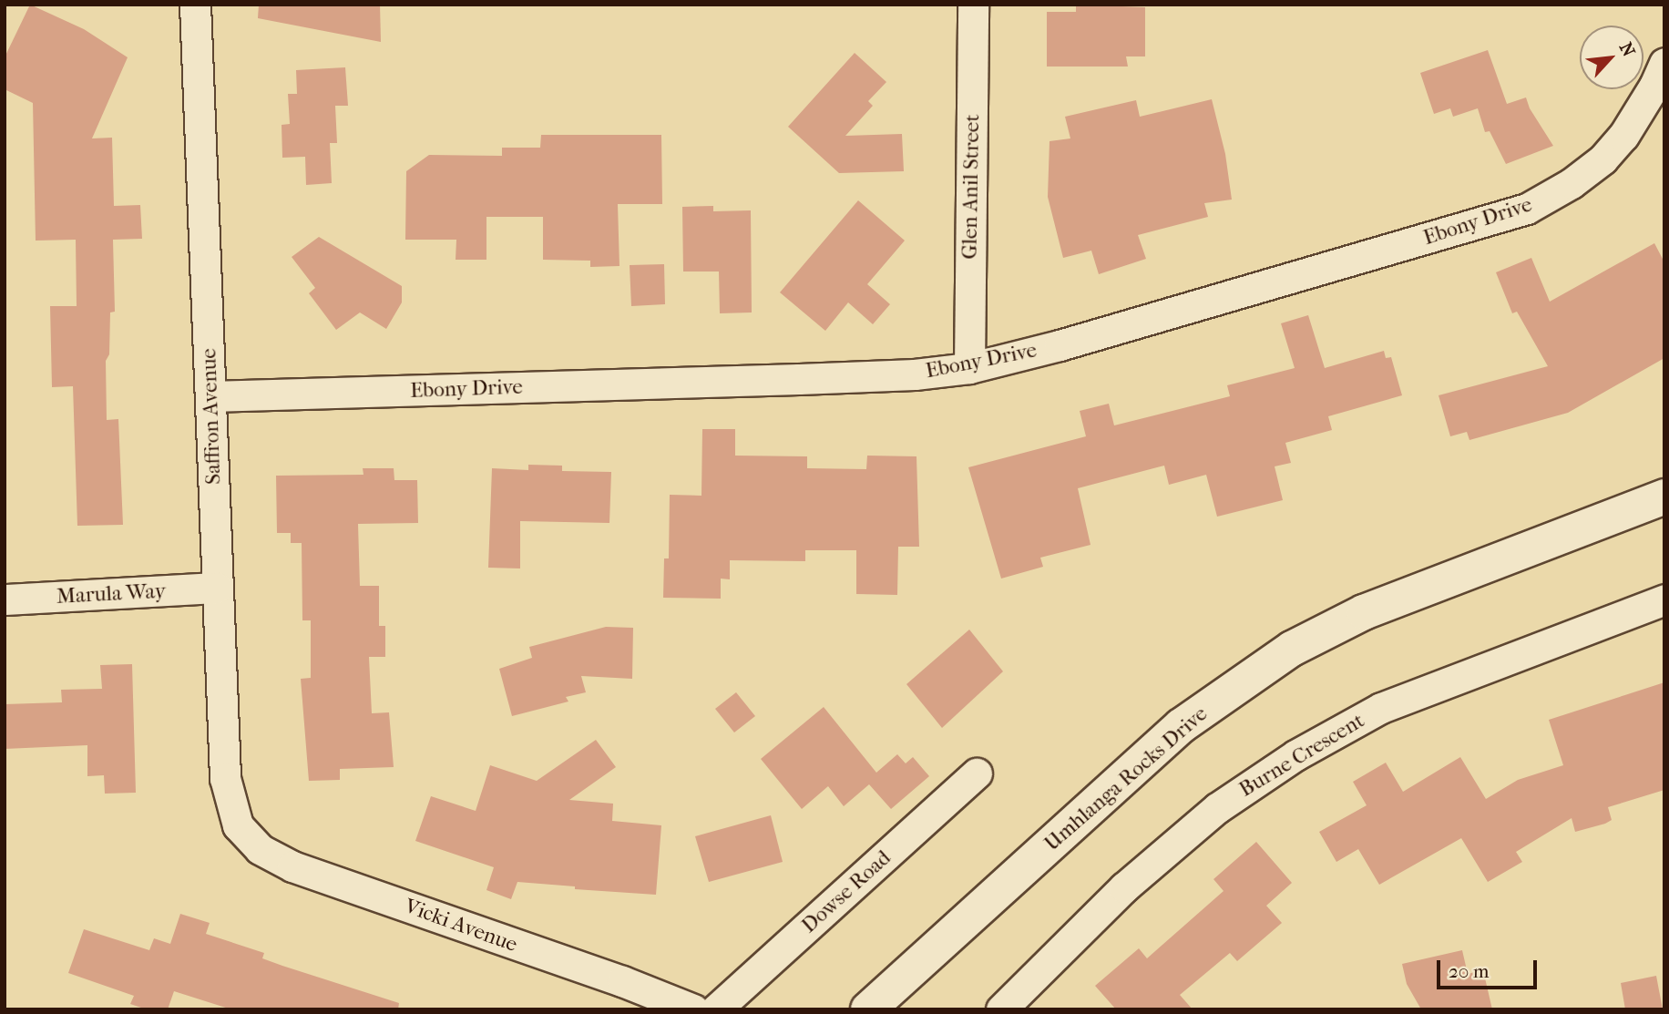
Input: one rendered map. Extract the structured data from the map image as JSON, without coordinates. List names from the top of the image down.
{
  "streets": {
    "main road": ["Umhlanga Rocks Drive"],
    "street": [
      "Glen Anil Street",
      "Ebony Drive",
      "Saffron Avenue",
      "Marula Way",
      "Burne Crescent",
      "Dowse Road",
      "Vicki Avenue"
    ]
  },
  "crossings": [
    ["Glen Anil Street", "Ebony Drive"],
    ["Ebony Drive", "Saffron Avenue"],
    ["Saffron Avenue", "Marula Way"],
    ["Saffron Avenue", "Vicki Avenue"]
  ],
  "scale_bar": "20 m",
  "north": "top right"
}
